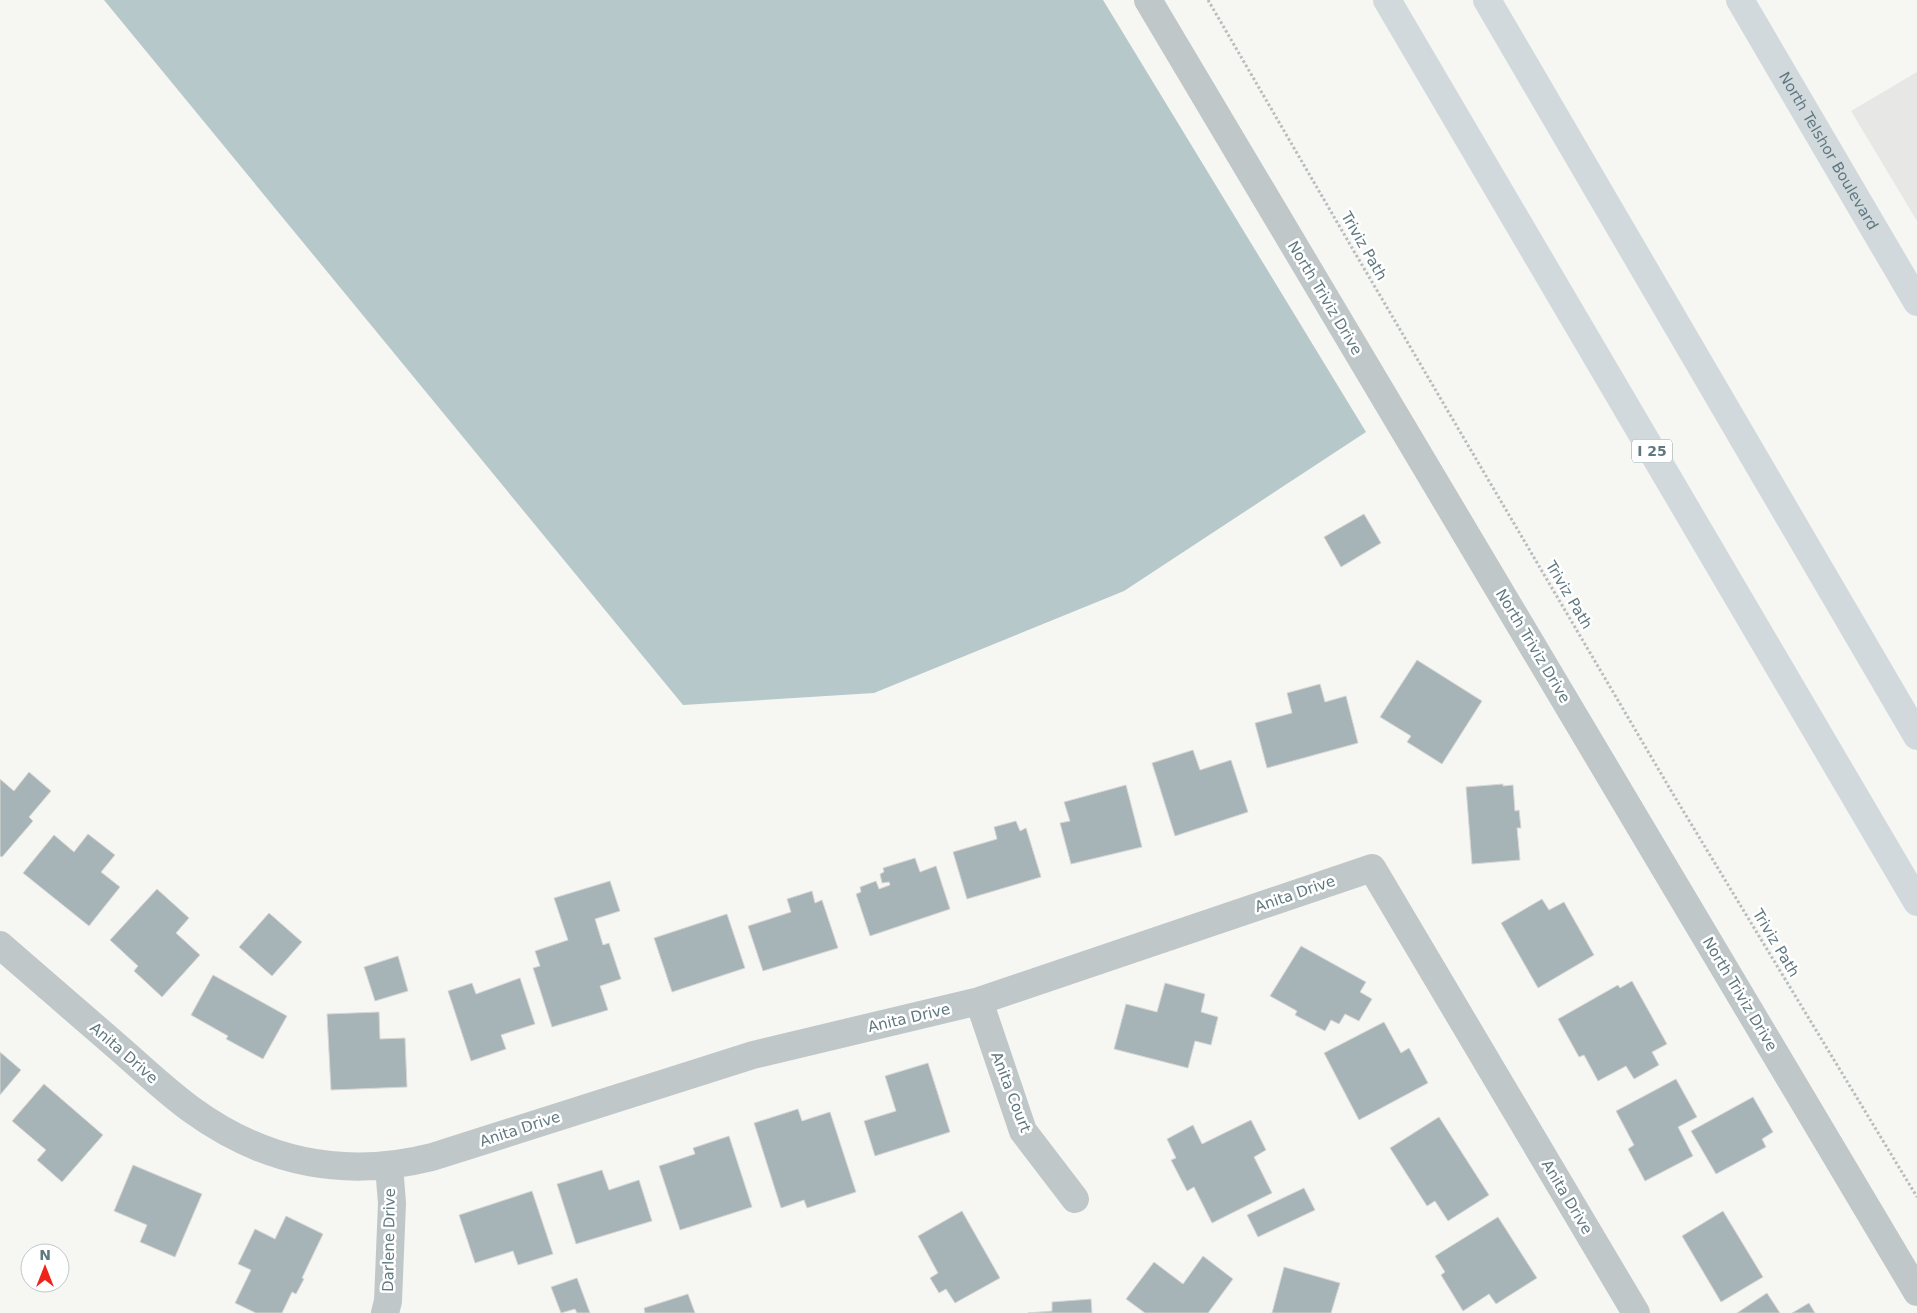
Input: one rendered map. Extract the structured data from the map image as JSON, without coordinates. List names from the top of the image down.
{
  "streets": {
    "main road": ["North Telshor Boulevard", "I 25"],
    "street": [
      "North Triviz Drive",
      "Anita Drive",
      "Anita Court",
      "Darlene Drive"
    ],
    "path": ["Triviz Path"]
  },
  "crossings": [
    ["Anita Drive", "Anita Court"],
    ["Anita Drive", "Darlene Drive"]
  ],
  "north": "top"
}
